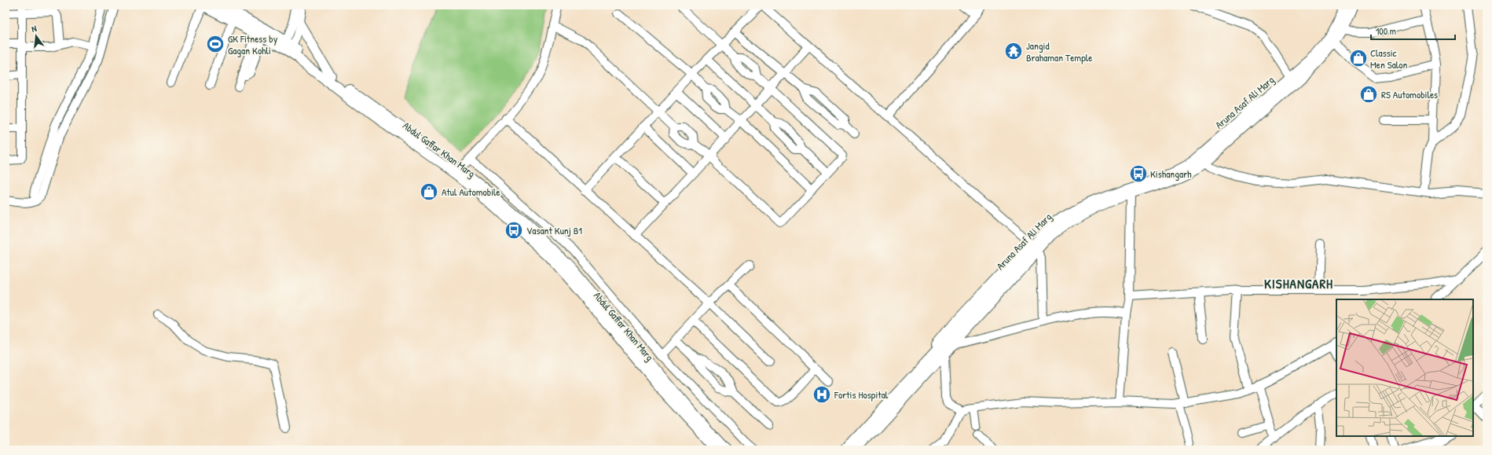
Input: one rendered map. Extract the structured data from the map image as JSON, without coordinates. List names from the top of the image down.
{
  "streets": {
    "main road": ["Aruna Asaf Ali Marg", "Abdul Gaffar Khan Marg"]
  },
  "districts": ["KISHANGARH"],
  "places": {
    "sports": ["GK Fitness by Gagan Kohli"],
    "temple": ["Jangid Brahaman Temple"],
    "shop": ["Classic Men Salon", "RS Automobiles", "Atul Automobile"],
    "bus stop": ["Kishangarh", "Vasant Kunj B1"],
    "hospital": ["Fortis Hospital"]
  },
  "scale_bar": "100 m",
  "north": "top"
}
